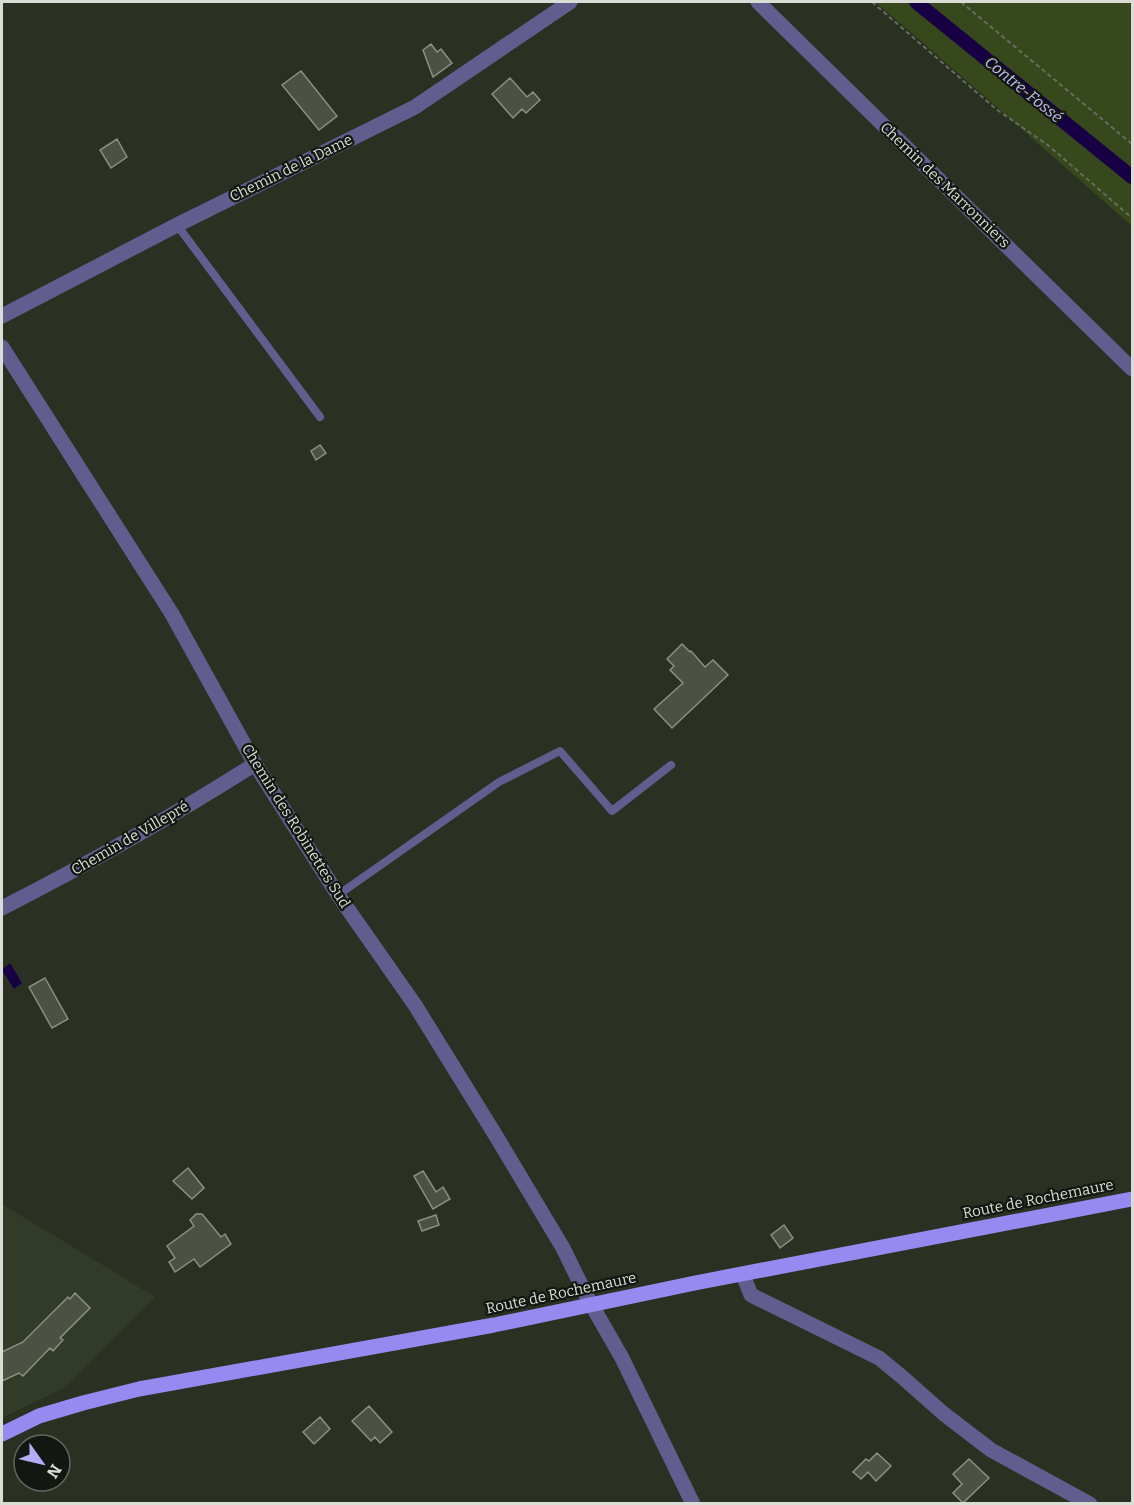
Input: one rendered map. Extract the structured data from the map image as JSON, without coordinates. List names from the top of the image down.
{
  "streets": {
    "main road": ["Route de Rochemaure"],
    "street": [
      "Chemin de la Dame",
      "Chemin des Marronniers",
      "Chemin des Robinettes Sud",
      "Chemin de Villepré"
    ]
  },
  "crossings": [
    ["Chemin des Robinettes Sud", "Chemin de Villepré"],
    ["Chemin des Robinettes Sud", "Route de Rochemaure"]
  ],
  "water": ["Contre-Fossé"],
  "north": "bottom right"
}
